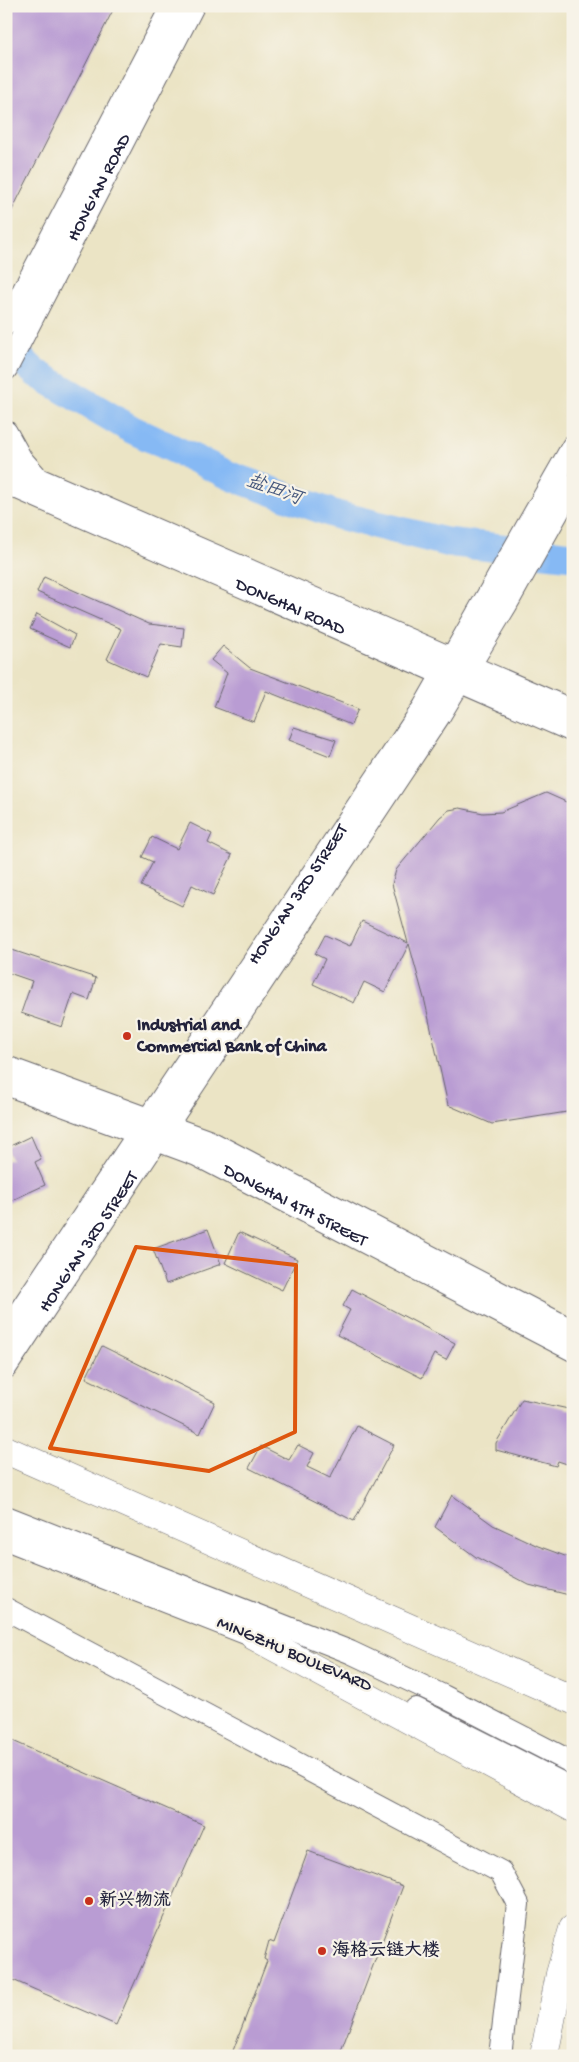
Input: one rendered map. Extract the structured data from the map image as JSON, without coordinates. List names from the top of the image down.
{
  "streets": {
    "street": [
      "HONG'AN ROAD",
      "DONGHAI ROAD",
      "HONG'AN 3RD STREET",
      "DONGHAI 4TH STREET",
      "MINGZHU BOULEVARD"
    ]
  },
  "crossings": [
    ["DONGHAI ROAD", "HONG'AN 3RD STREET"],
    ["HONG'AN 3RD STREET", "DONGHAI 4TH STREET"]
  ],
  "water": ["盐田河"],
  "places": ["Industrial and Commercial Bank of China", "新兴物流", "海格云链大楼"]
}
